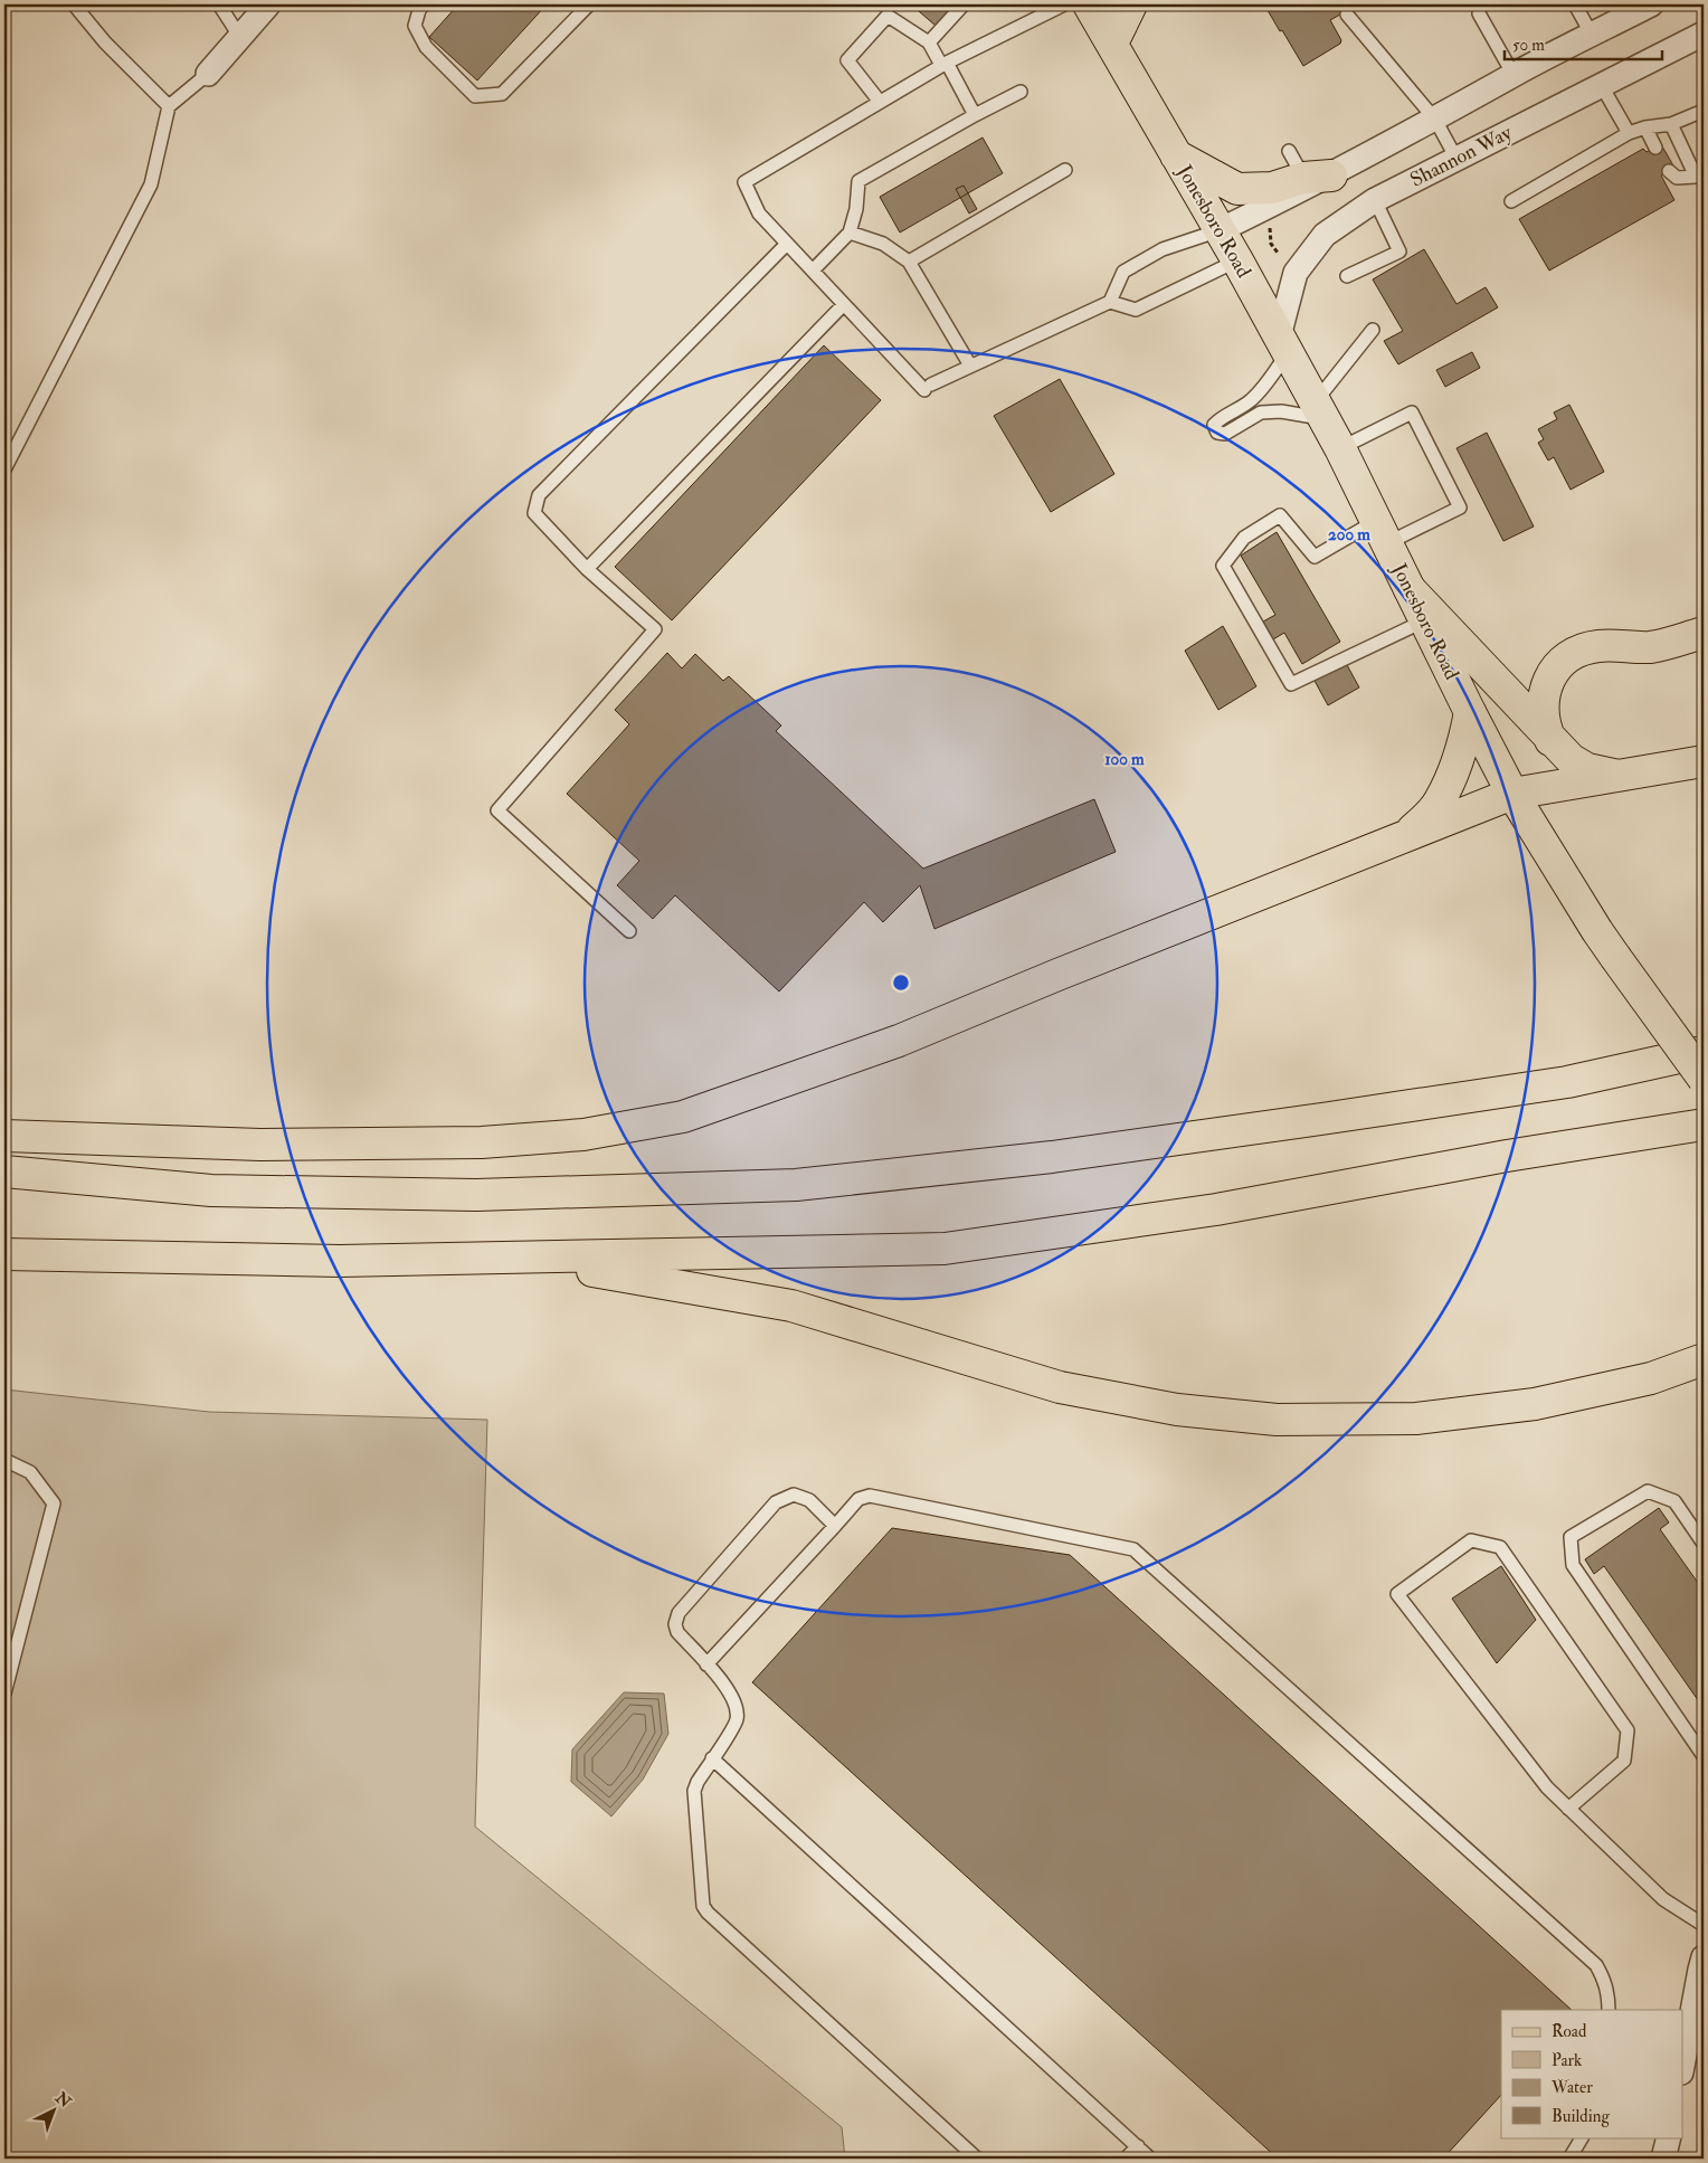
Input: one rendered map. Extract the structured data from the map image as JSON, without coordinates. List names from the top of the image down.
{
  "streets": {
    "main road": ["Jonesboro Road"],
    "street": ["Shannon Way"]
  },
  "crossings": [
    ["Shannon Way", "Jonesboro Road"]
  ],
  "legend": [
    "Road",
    "Park",
    "Water",
    "Building"
  ],
  "scale_bar": "50 m",
  "north": "top right",
  "rings": ["200 m", "100 m"]
}
